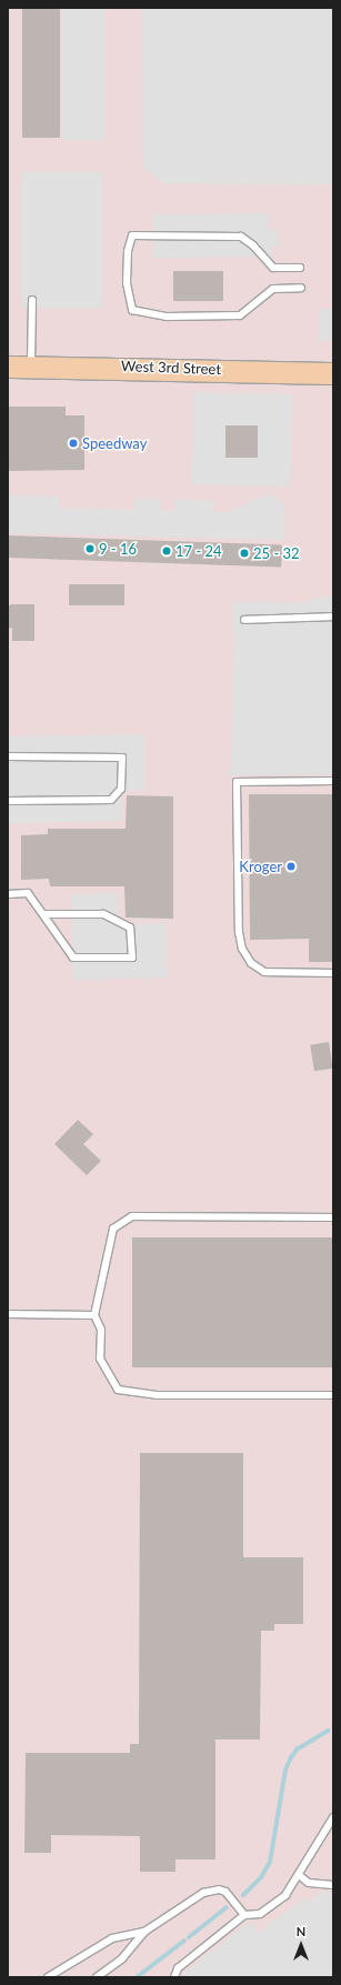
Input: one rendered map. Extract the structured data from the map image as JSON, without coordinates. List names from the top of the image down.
{
  "streets": {
    "main road": ["West 3rd Street"]
  },
  "places": [
    "Speedway",
    "9 - 16",
    "17 - 24",
    "25 - 32",
    "Kroger"
  ],
  "north": "top"
}
